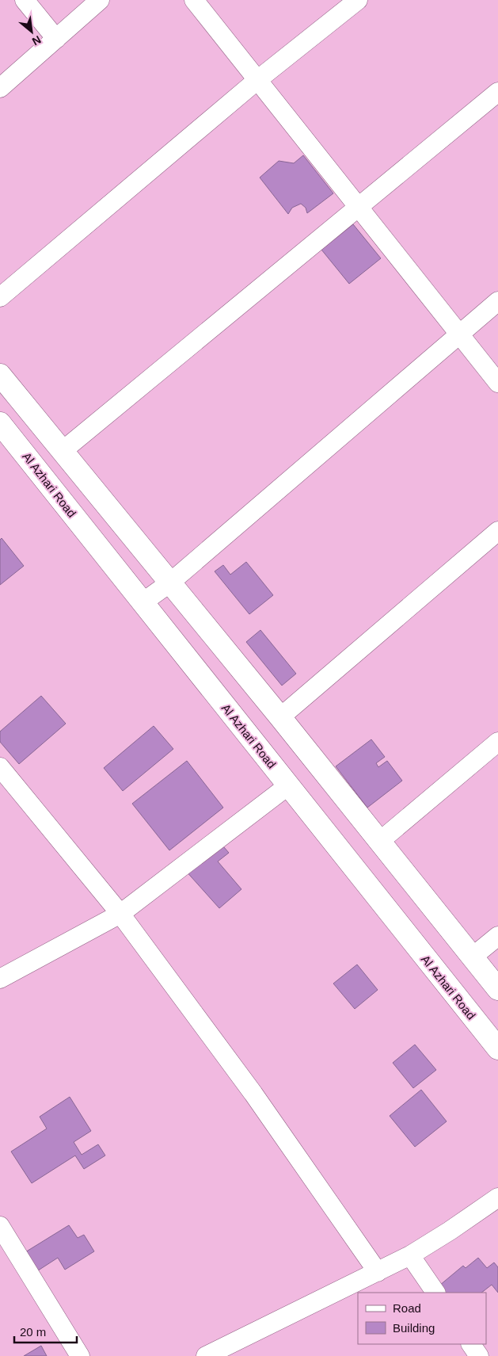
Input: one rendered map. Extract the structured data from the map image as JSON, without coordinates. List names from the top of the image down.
{
  "streets": {
    "street": ["Al Azhari Road"]
  },
  "legend": ["Road", "Building"],
  "scale_bar": "20 m",
  "north": "bottom right"
}
